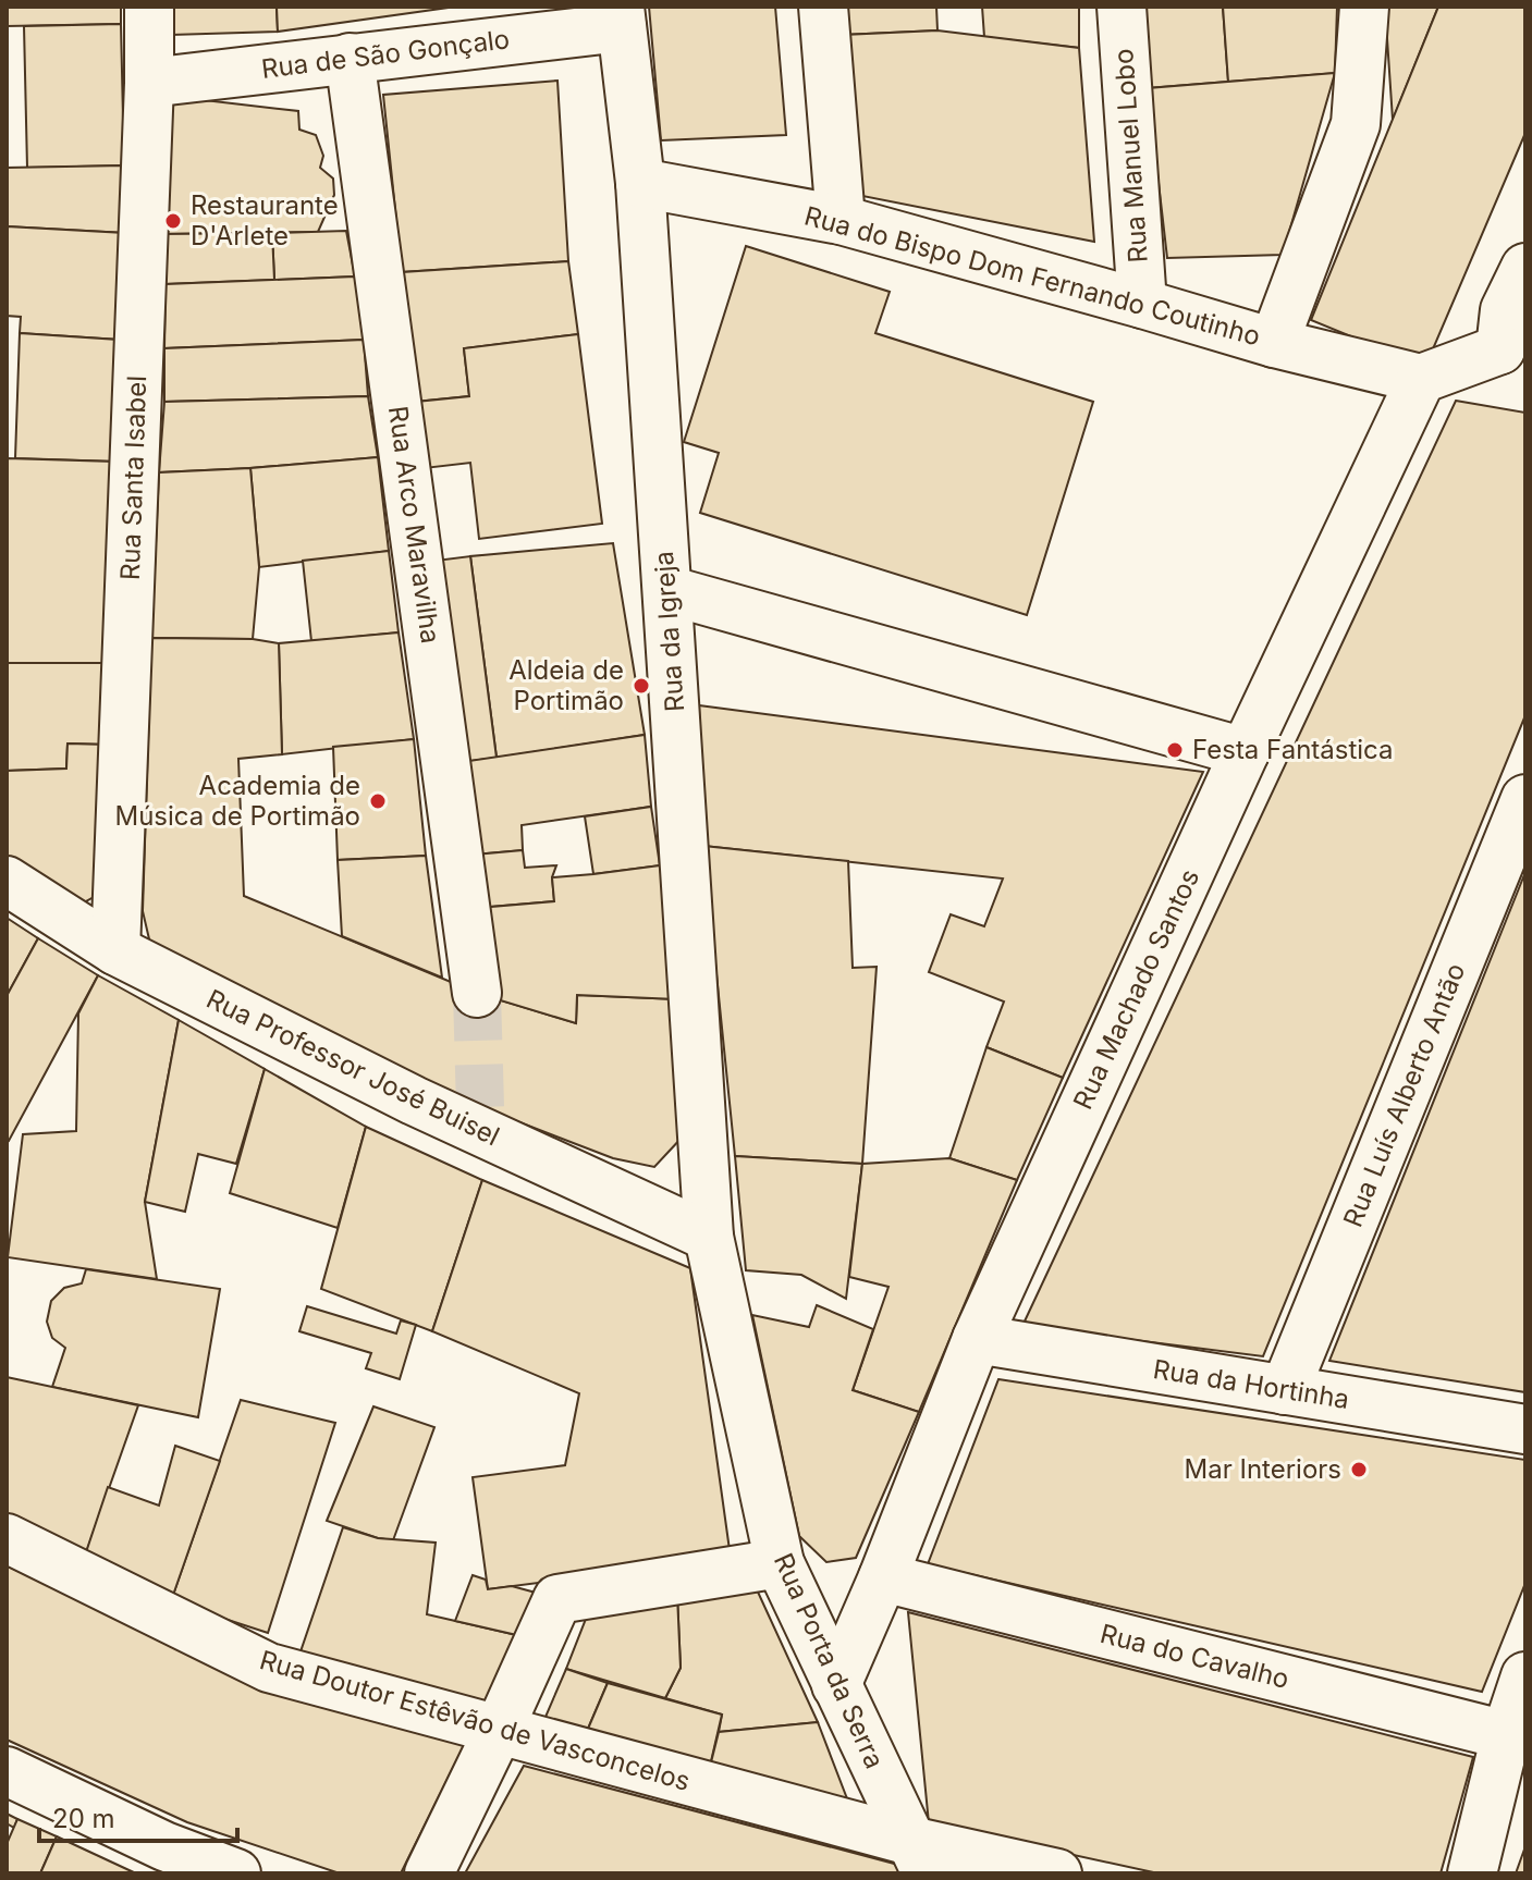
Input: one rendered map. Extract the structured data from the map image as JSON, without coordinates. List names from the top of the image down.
{
  "streets": {
    "street": [
      "Rua de São Gonçalo",
      "Rua Manuel Lobo",
      "Rua do Bispo Dom Fernando Coutinho",
      "Rua Santa Isabel",
      "Rua Arco Maravilha",
      "Rua da Igreja",
      "Rua Machado Santos",
      "Rua Professor José Buisel",
      "Rua Luís Alberto Antão",
      "Rua da Hortinha",
      "Rua do Cavalho",
      "Rua Porta da Serra",
      "Rua Doutor Estêvão de Vasconcelos"
    ]
  },
  "crossings": [
    ["Rua de São Gonçalo", "Rua Santa Isabel"],
    ["Rua de São Gonçalo", "Rua Arco Maravilha"],
    ["Rua de São Gonçalo", "Rua da Igreja"],
    ["Rua Manuel Lobo", "Rua do Bispo Dom Fernando Coutinho"],
    ["Rua do Bispo Dom Fernando Coutinho", "Rua da Igreja"],
    ["Rua do Bispo Dom Fernando Coutinho", "Rua Machado Santos"],
    ["Rua Santa Isabel", "Rua Professor José Buisel"],
    ["Rua da Igreja", "Rua Professor José Buisel"],
    ["Rua da Igreja", "Rua Porta da Serra"],
    ["Rua Machado Santos", "Rua da Hortinha"],
    ["Rua Machado Santos", "Rua do Cavalho"],
    ["Rua Machado Santos", "Rua Porta da Serra"],
    ["Rua Professor José Buisel", "Rua Porta da Serra"],
    ["Rua Luís Alberto Antão", "Rua da Hortinha"],
    ["Rua Porta da Serra", "Rua Doutor Estêvão de Vasconcelos"]
  ],
  "places": [
    "Restaurante D'Arlete",
    "Aldeia de Portimão",
    "Festa Fantástica",
    "Academia de Música de Portimão",
    "Mar Interiors"
  ],
  "scale_bar": "20 m"
}
